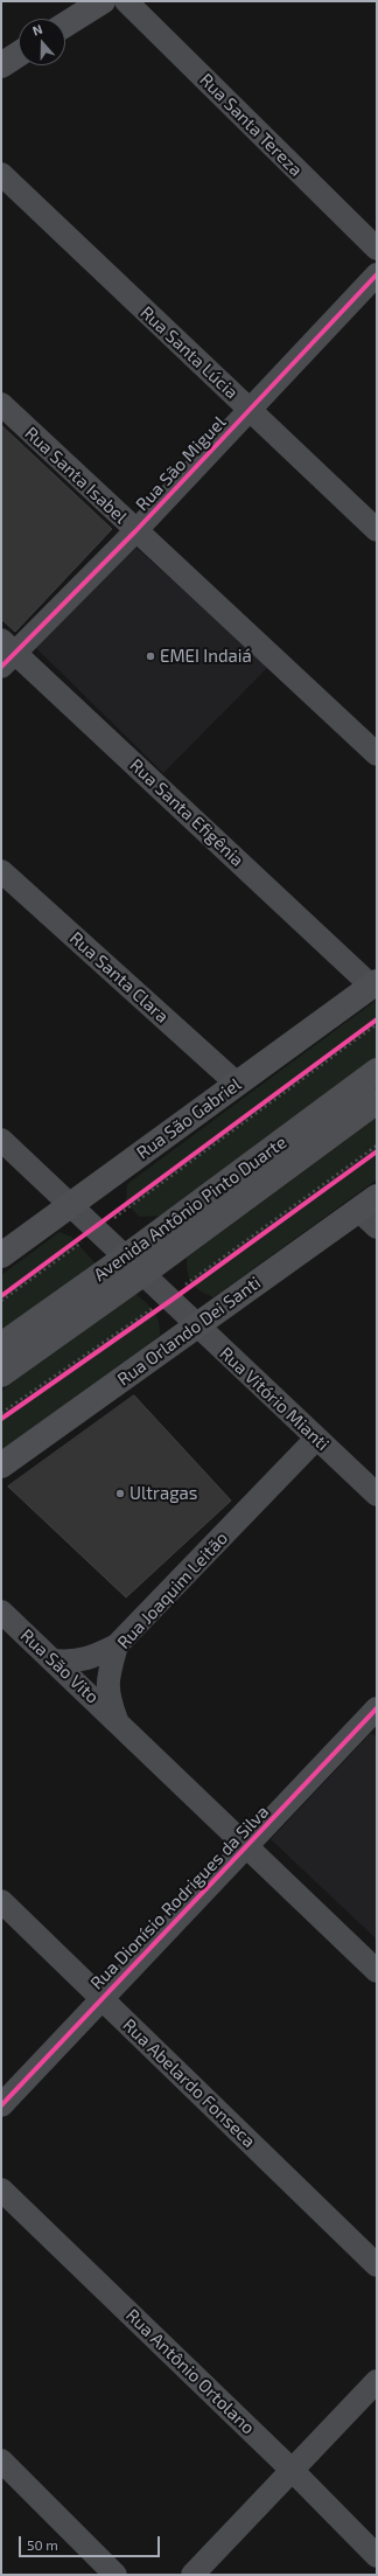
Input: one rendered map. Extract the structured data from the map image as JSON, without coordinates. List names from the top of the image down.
{
  "streets": {
    "main road": ["Rua São Gabriel", "Avenida Antônio Pinto Duarte", "Rua Orlando Dei Santi"],
    "street": [
      "Rua Santa Tereza",
      "Rua Santa Lúcia",
      "Rua São Miguel",
      "Rua Santa Isabel",
      "Rua Santa Efigênia",
      "Rua Santa Clara",
      "Rua Vitório Mianti",
      "Rua Joaquim Leitão",
      "Rua São Vito",
      "Rua Dionísio Rodrigues da Silva",
      "Rua Abelardo Fonseca",
      "Rua Antônio Ortolano"
    ]
  },
  "crossings": [
    ["Rua Santa Lúcia", "Rua São Miguel"],
    ["Rua São Miguel", "Rua Santa Isabel"],
    ["Rua São Miguel", "Rua Santa Efigênia"],
    ["Rua Santa Efigênia", "Rua São Gabriel"],
    ["Rua Santa Clara", "Rua São Gabriel"],
    ["Rua São Gabriel", "Rua Vitório Mianti"],
    ["Avenida Antônio Pinto Duarte", "Rua Vitório Mianti"],
    ["Rua Orlando Dei Santi", "Rua Vitório Mianti"],
    ["Rua Vitório Mianti", "Rua Joaquim Leitão"],
    ["Rua Joaquim Leitão", "Rua São Vito"],
    ["Rua Joaquim Leitão", "Rua Dionísio Rodrigues da Silva"],
    ["Rua Dionísio Rodrigues da Silva", "Rua Abelardo Fonseca"]
  ],
  "places": ["EMEI Indaiá", "Ultragas"],
  "scale_bar": "50 m",
  "north": "top"
}
